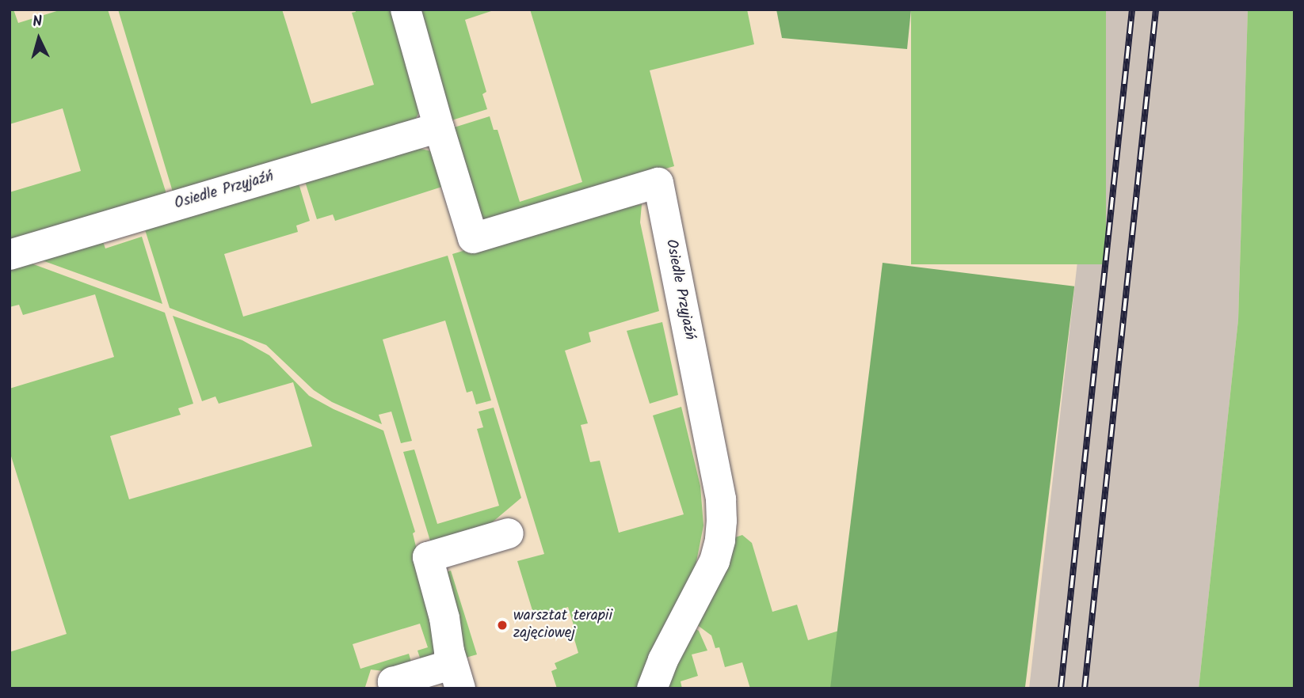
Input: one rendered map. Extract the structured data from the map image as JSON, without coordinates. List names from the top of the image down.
{
  "streets": {
    "street": ["Osiedle Przyjaźń"]
  },
  "places": ["warsztat terapii zajęciowej"],
  "north": "top"
}
